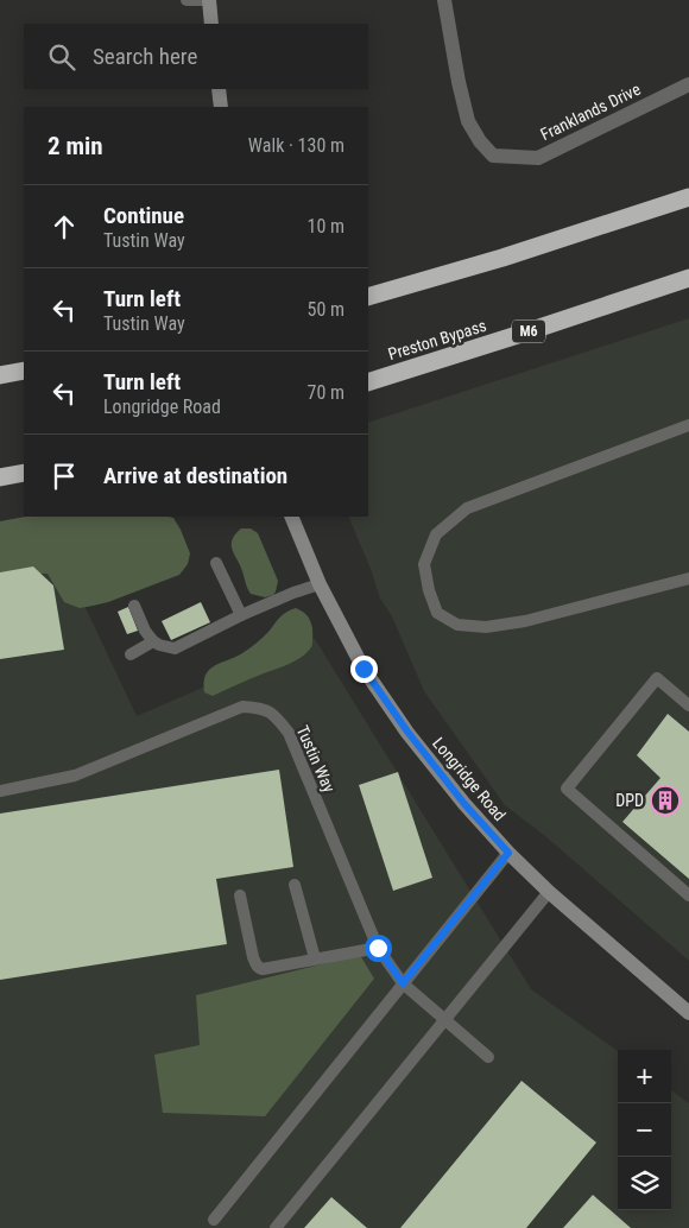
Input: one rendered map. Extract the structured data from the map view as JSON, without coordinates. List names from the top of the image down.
{
  "streets": {
    "highway": ["M6", "Preston Bypass"],
    "main road": ["Longridge Road"],
    "street": ["Franklands Drive"],
    "lane": ["Tustin Way"]
  },
  "places": {
    "building": ["DPD"]
  },
  "page": {
    "search": "Search here",
    "heading": ["2 min", "Walk · 130 m"],
    "list": [
      ["Continue", "Tustin Way", "10 m"],
      ["Turn left", "Tustin Way", "50 m"],
      ["Turn left", "Longridge Road", "70 m"],
      "Arrive at destination"
    ],
    "map_buttons": ["+", "−"]
  }
}
